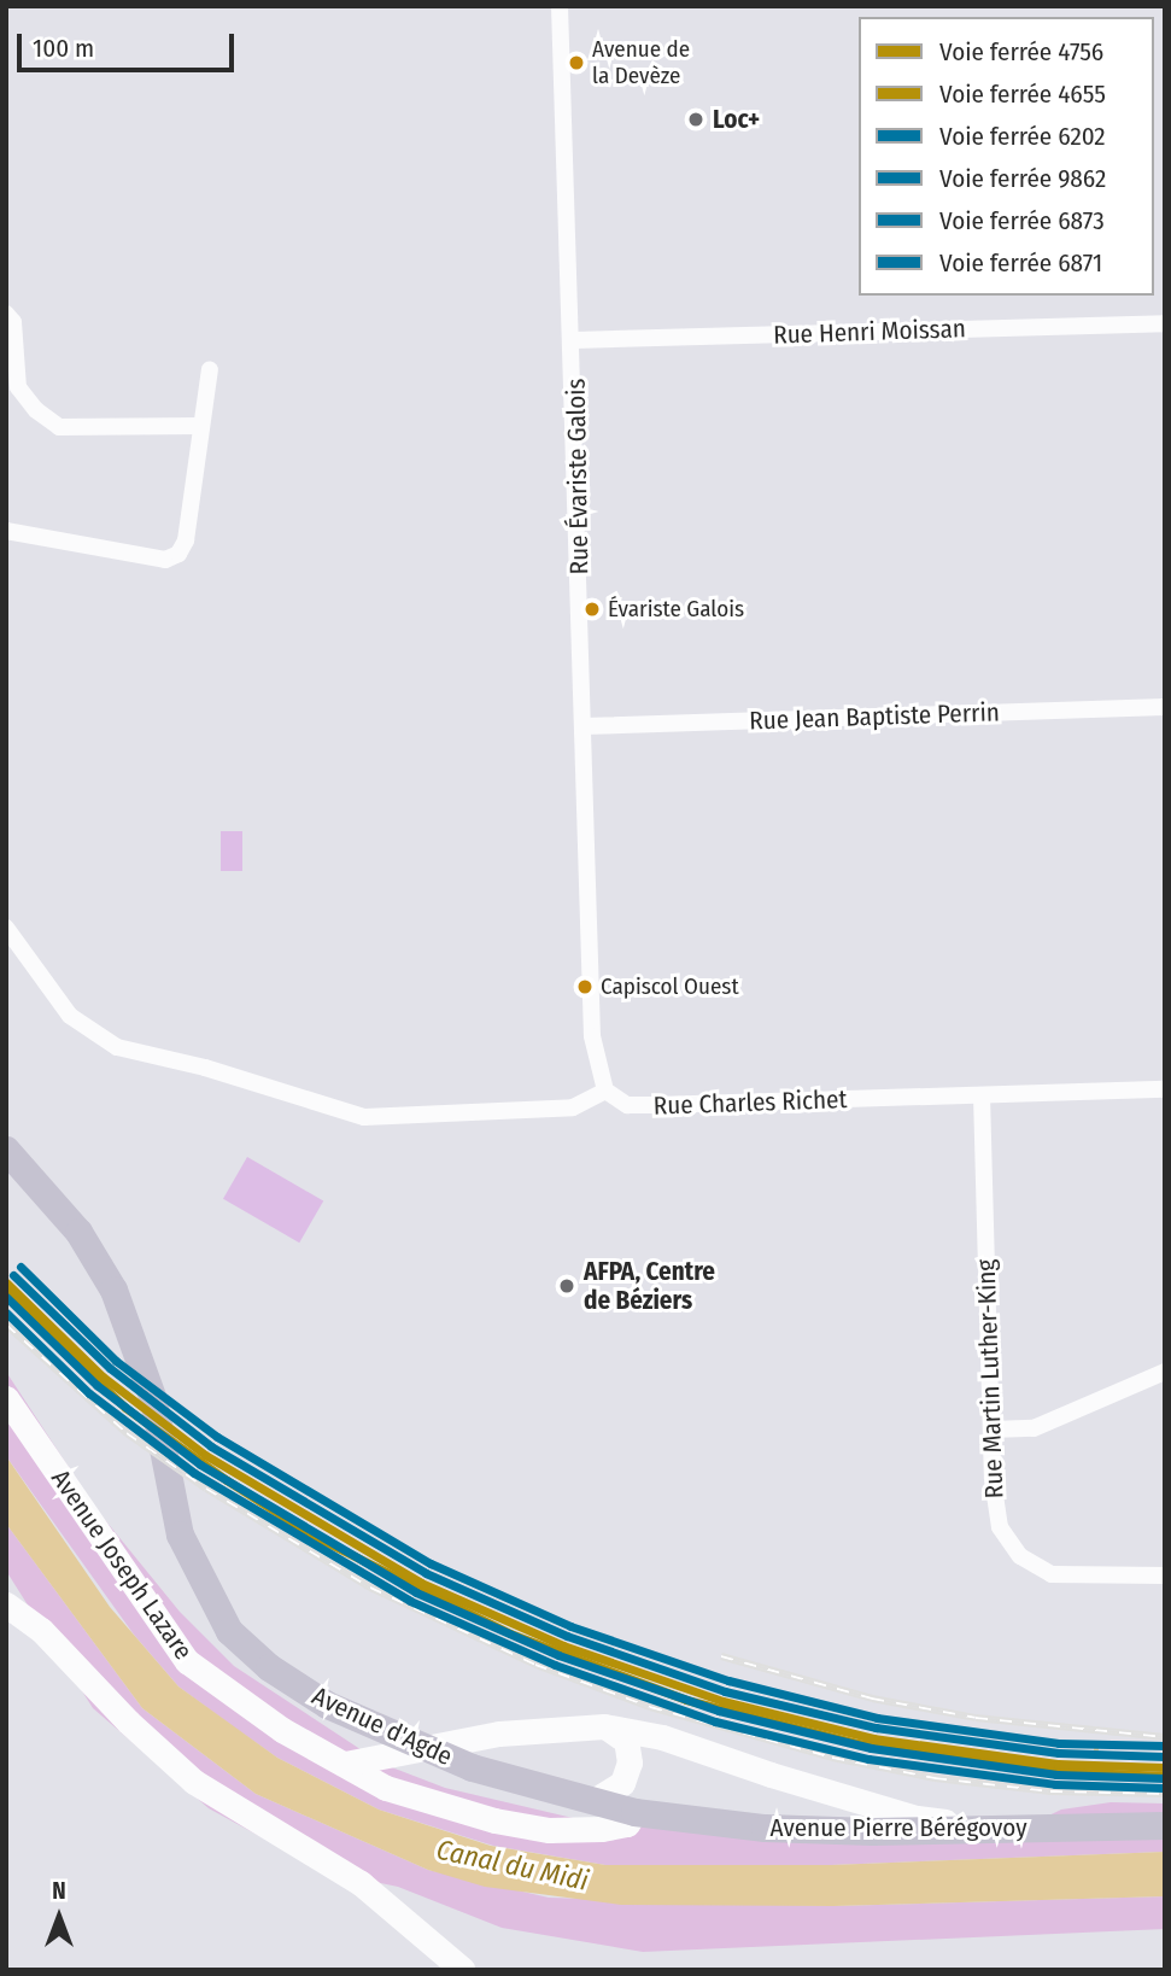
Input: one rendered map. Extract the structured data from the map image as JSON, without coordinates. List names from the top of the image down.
{
  "streets": {
    "main road": ["Avenue Joseph Lazare", "Avenue d'Agde", "Avenue Pierre Bérégovoy"],
    "street": [
      "Rue Henri Moissan",
      "Rue Évariste Galois",
      "Rue Jean Baptiste Perrin",
      "Rue Charles Richet",
      "Rue Martin Luther-King"
    ]
  },
  "crossings": [
    ["Rue Henri Moissan", "Rue Évariste Galois"],
    ["Rue Évariste Galois", "Rue Jean Baptiste Perrin"],
    ["Rue Évariste Galois", "Rue Charles Richet"],
    ["Rue Charles Richet", "Rue Martin Luther-King"],
    ["Avenue Joseph Lazare", "Avenue d'Agde"],
    ["Avenue Joseph Lazare", "Avenue Pierre Bérégovoy"],
    ["Avenue d'Agde", "Avenue Pierre Bérégovoy"]
  ],
  "water": ["Canal du Midi"],
  "places": [
    "Avenue de la Devèze",
    "Loc+",
    "Évariste Galois",
    "Capiscol Ouest",
    "AFPA, Centre de Béziers"
  ],
  "lines": [
    "rail line 6871",
    "rail line 9862",
    "rail line 4655",
    "rail line 4756",
    "rail line 6202",
    "rail line 6873"
  ],
  "legend": [
    "Voie ferrée 4756",
    "Voie ferrée 4655",
    "Voie ferrée 6202",
    "Voie ferrée 9862",
    "Voie ferrée 6873",
    "Voie ferrée 6871"
  ],
  "scale_bar": "100 m",
  "north": "top"
}
